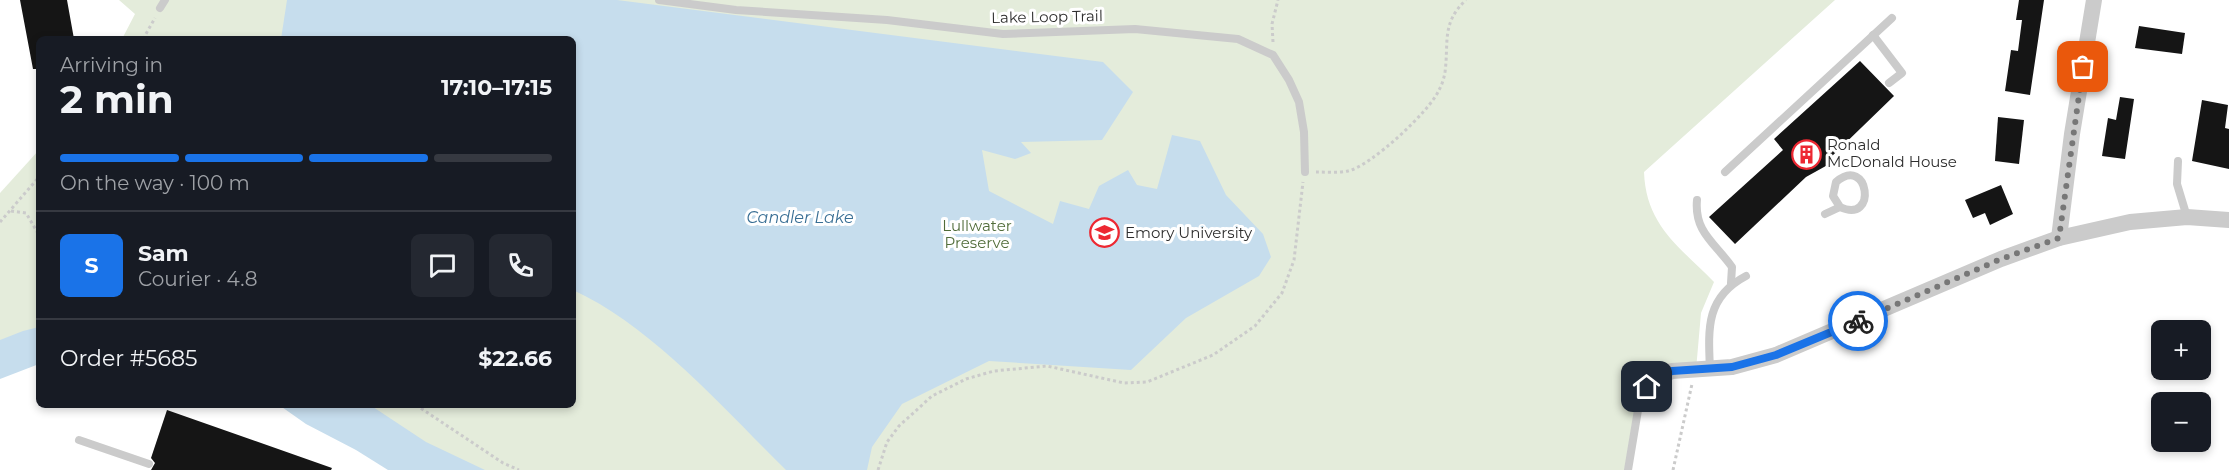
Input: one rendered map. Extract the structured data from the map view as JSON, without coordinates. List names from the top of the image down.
{
  "streets": {
    "lane": ["Lake Loop Trail"]
  },
  "water": ["Candler Lake"],
  "parks": ["Lullwater Preserve"],
  "places": {
    "building": ["Ronald McDonald House"],
    "school or university": ["Emory University"]
  },
  "page": {
    "heading": ["2 min", "Arriving in", "17:10–17:15"],
    "panel": [
      "Sam",
      "Courier · 4.8",
      "Order #5685",
      "$22.66"
    ],
    "bar": "On the way · 100 m",
    "round": "S",
    "map_buttons": ["+", "−"]
  }
}
